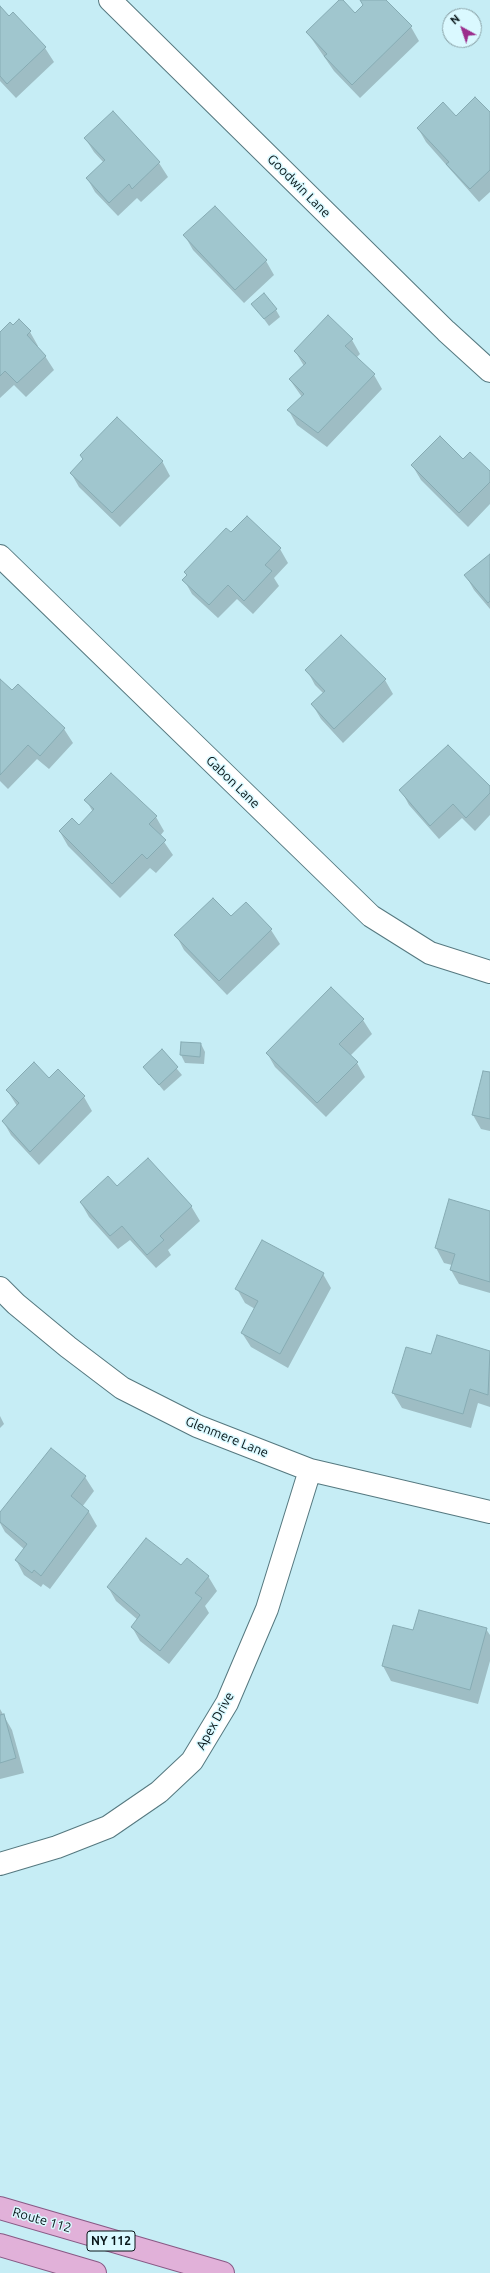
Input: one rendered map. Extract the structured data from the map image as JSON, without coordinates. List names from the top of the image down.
{
  "streets": {
    "main road": ["Route 112", "NY 112"],
    "street": [
      "Goodwin Lane",
      "Gabon Lane",
      "Glenmere Lane",
      "Apex Drive"
    ]
  },
  "crossings": [
    ["Glenmere Lane", "Apex Drive"]
  ],
  "north": "top left"
}
